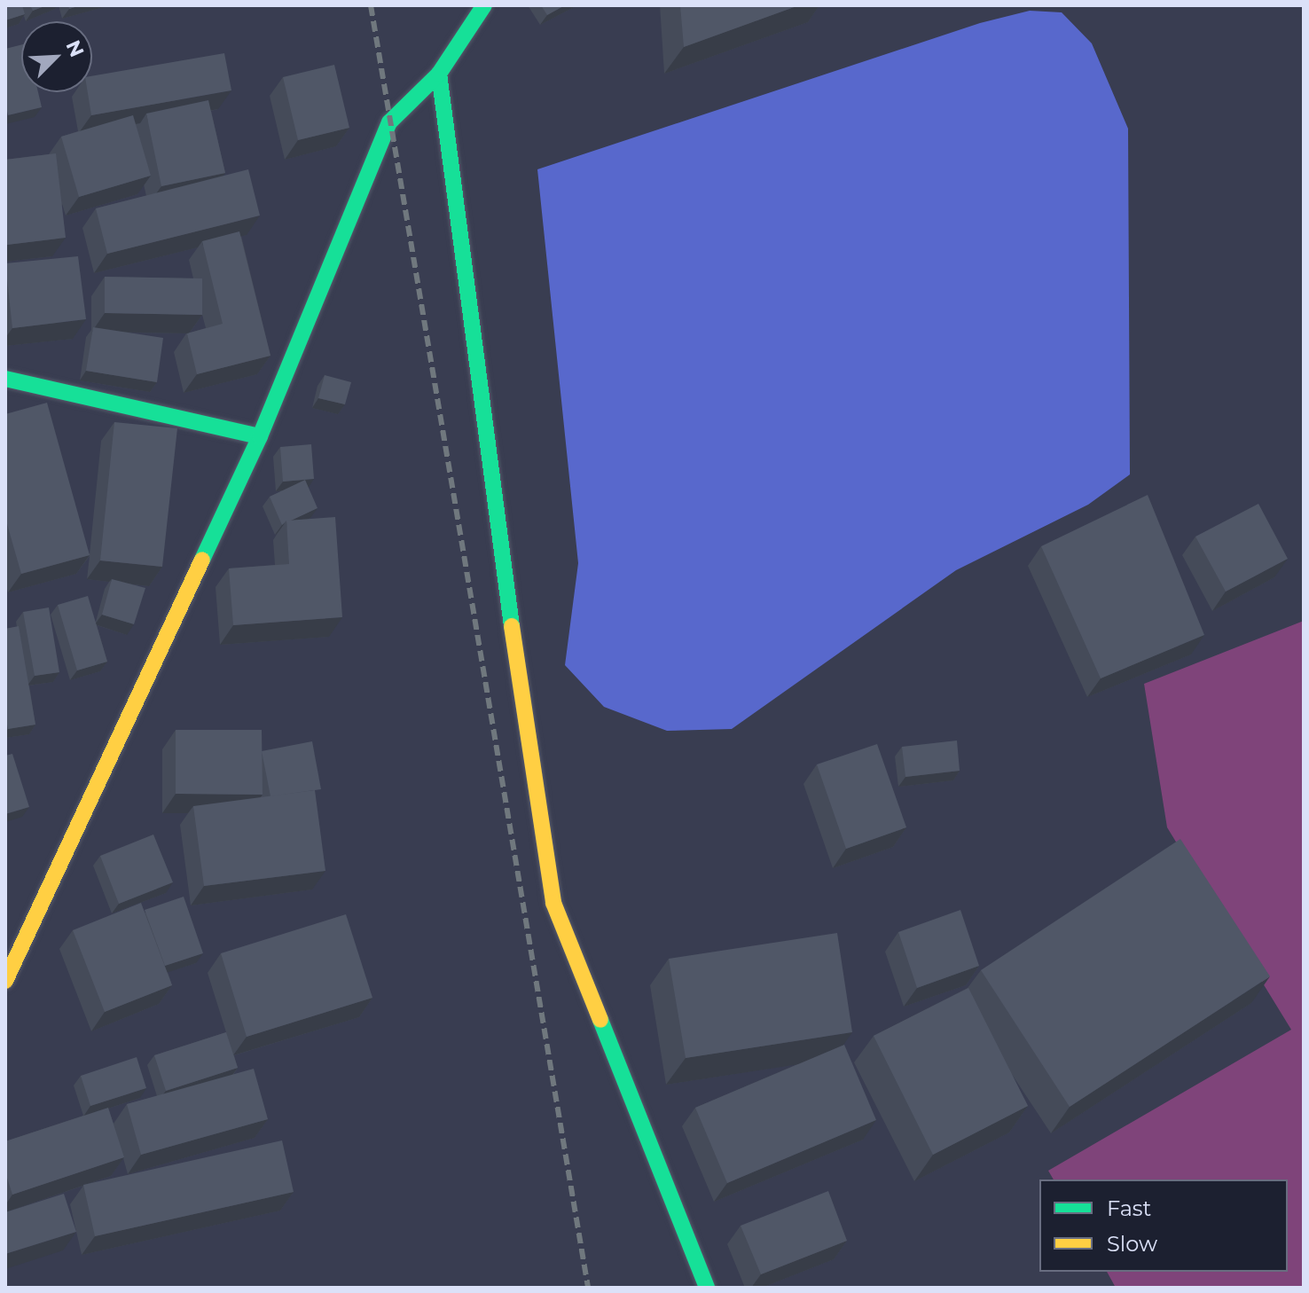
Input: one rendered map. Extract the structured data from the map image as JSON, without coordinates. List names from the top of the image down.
{
  "legend": ["Fast", "Slow"],
  "north": "top right"
}
